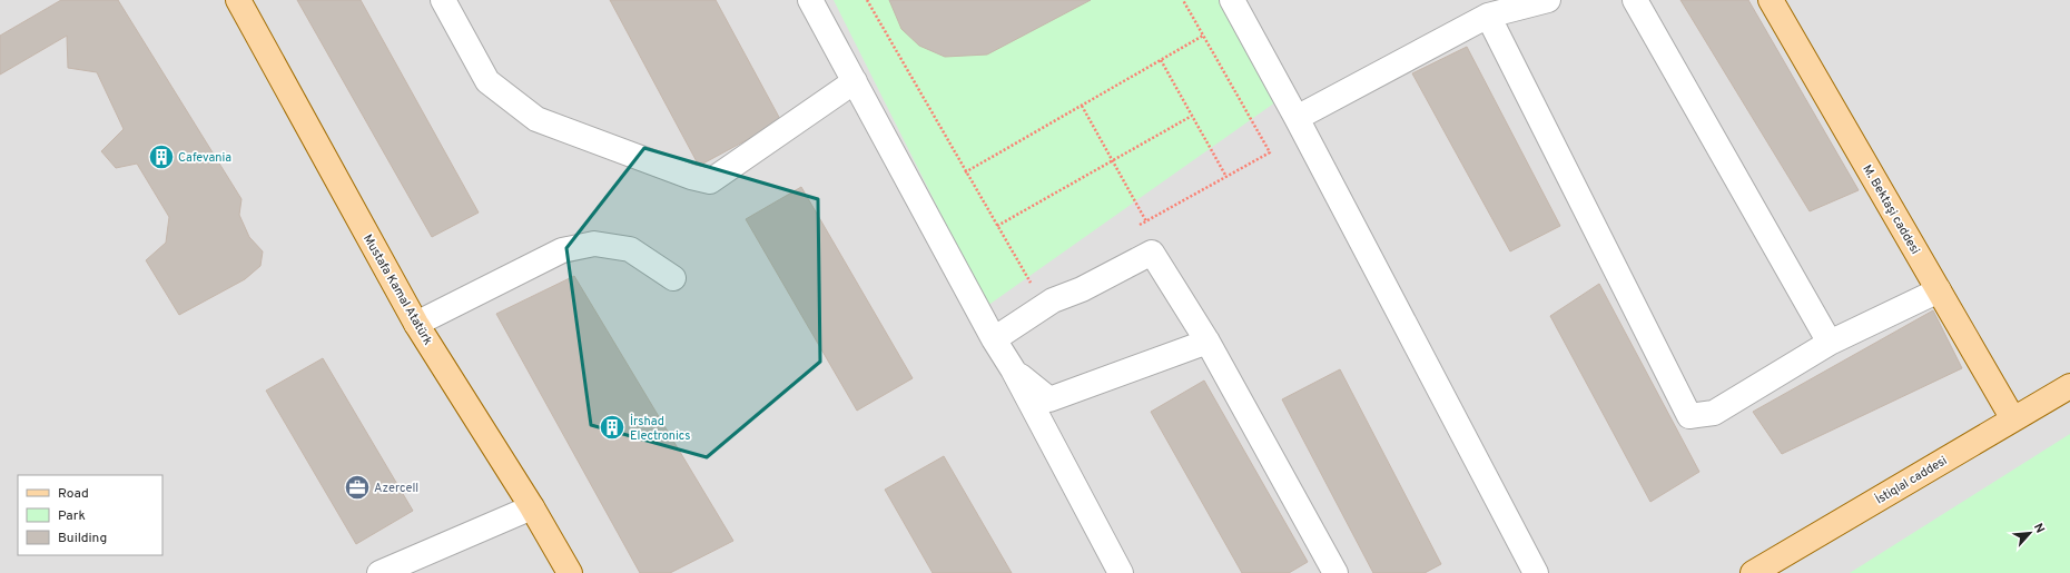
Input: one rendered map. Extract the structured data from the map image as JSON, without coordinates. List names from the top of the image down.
{
  "streets": {
    "main road": ["M. Bektaşi caddesi", "Mustafa Kamal Atatürk", "İstiqlal caddesi"]
  },
  "crossings": [
    ["M. Bektaşi caddesi", "İstiqlal caddesi"]
  ],
  "places": {
    "building": ["Cafevania", "İrshad Electronics"],
    "office": ["Azercell"]
  },
  "legend": ["Road", "Park", "Building"],
  "north": "top right"
}
